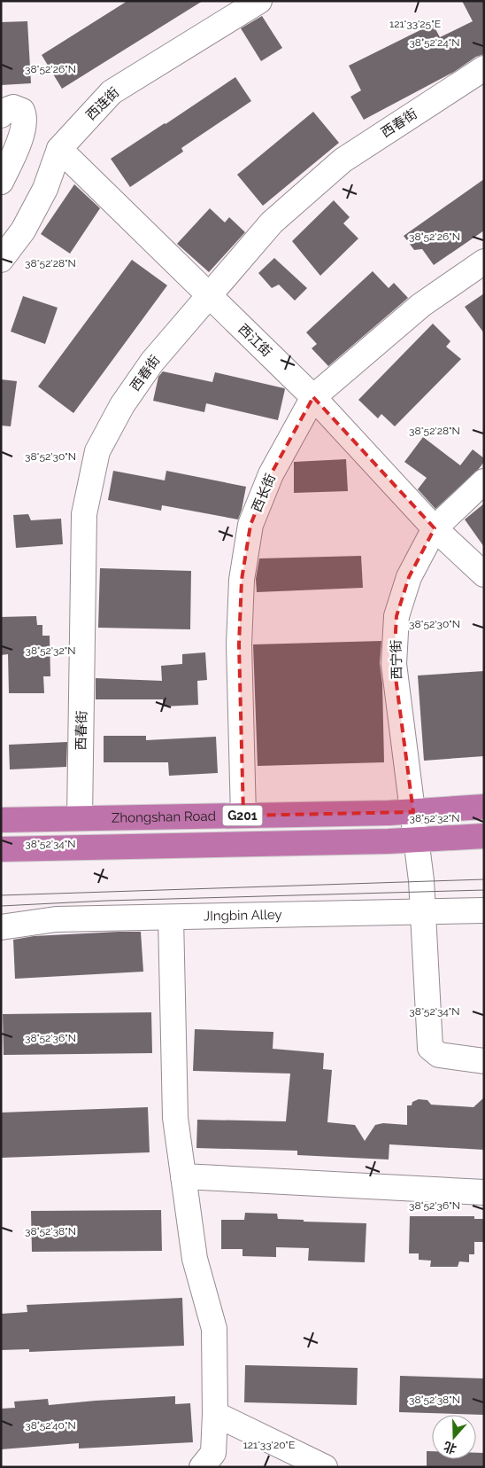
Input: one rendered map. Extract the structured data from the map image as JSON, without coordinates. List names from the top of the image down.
{
  "streets": {
    "highway": ["G201", "Zhongshan Road"],
    "street": [
      "西连街",
      "西春街",
      "西江街",
      "西长街",
      "西宁街",
      "JIngbin Alley"
    ]
  },
  "crossings": [
    ["西连街", "西江街"],
    ["西春街", "西江街"],
    ["西春街", "Zhongshan Road"],
    ["西江街", "西长街"],
    ["西江街", "西宁街"],
    ["西长街", "Zhongshan Road"],
    ["西宁街", "G201"],
    ["西宁街", "Zhongshan Road"],
    ["西宁街", "JIngbin Alley"]
  ],
  "north": "bottom",
  "coordinates": [
    "121°33'25\"E",
    "38°52'24\"N",
    "38°52'26\"N",
    "38°52'28\"N",
    "38°52'30\"N",
    "38°52'32\"N",
    "38°52'34\"N",
    "38°52'36\"N",
    "38°52'38\"N",
    "38°52'40\"N",
    "121°33'20\"E"
  ]
}
